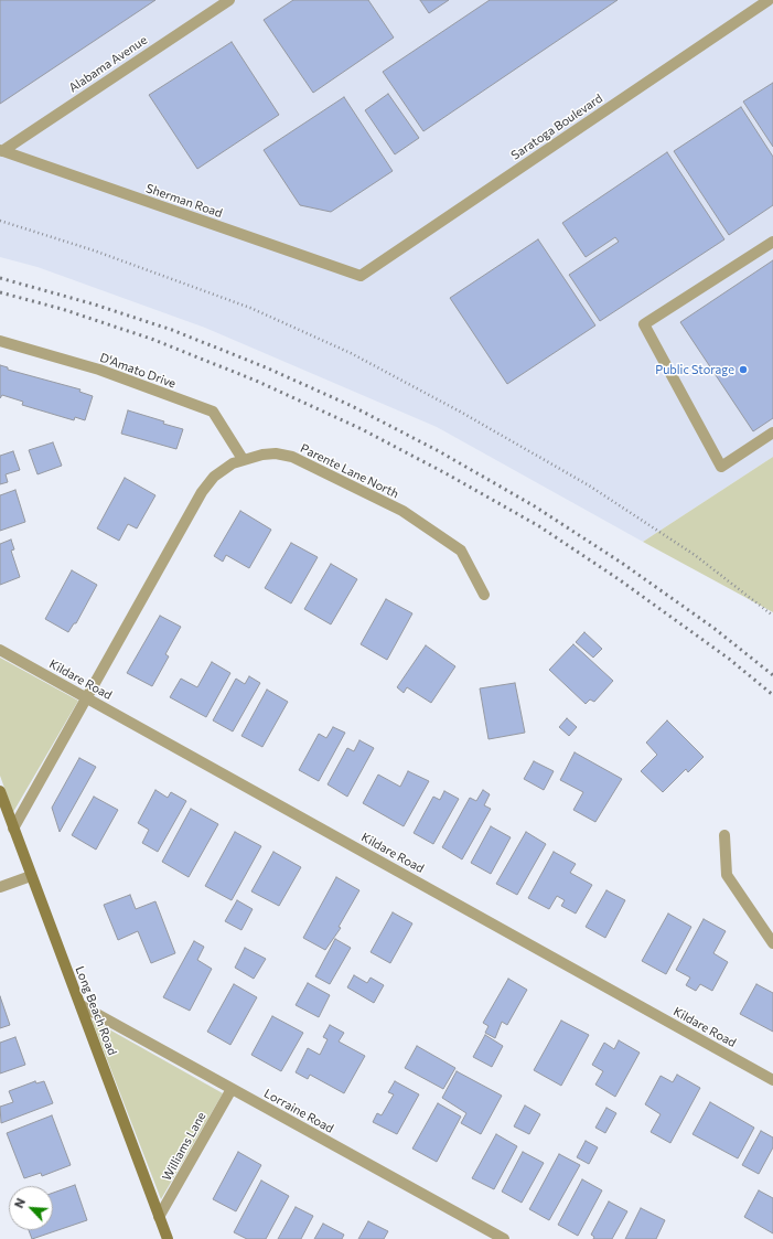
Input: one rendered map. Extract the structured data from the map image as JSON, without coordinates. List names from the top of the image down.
{
  "streets": {
    "main road": ["Long Beach Road"],
    "street": [
      "Alabama Avenue",
      "Saratoga Boulevard",
      "Sherman Road",
      "D'Amato Drive",
      "Parente Lane North",
      "Kildare Road",
      "Lorraine Road",
      "Williams Lane"
    ]
  },
  "crossings": [
    ["Alabama Avenue", "Sherman Road"],
    ["Saratoga Boulevard", "Sherman Road"],
    ["D'Amato Drive", "Parente Lane North"],
    ["Parente Lane North", "Kildare Road"],
    ["Parente Lane North", "Long Beach Road"],
    ["Long Beach Road", "Lorraine Road"],
    ["Long Beach Road", "Williams Lane"],
    ["Lorraine Road", "Williams Lane"]
  ],
  "places": ["Public Storage"],
  "north": "top left"
}
